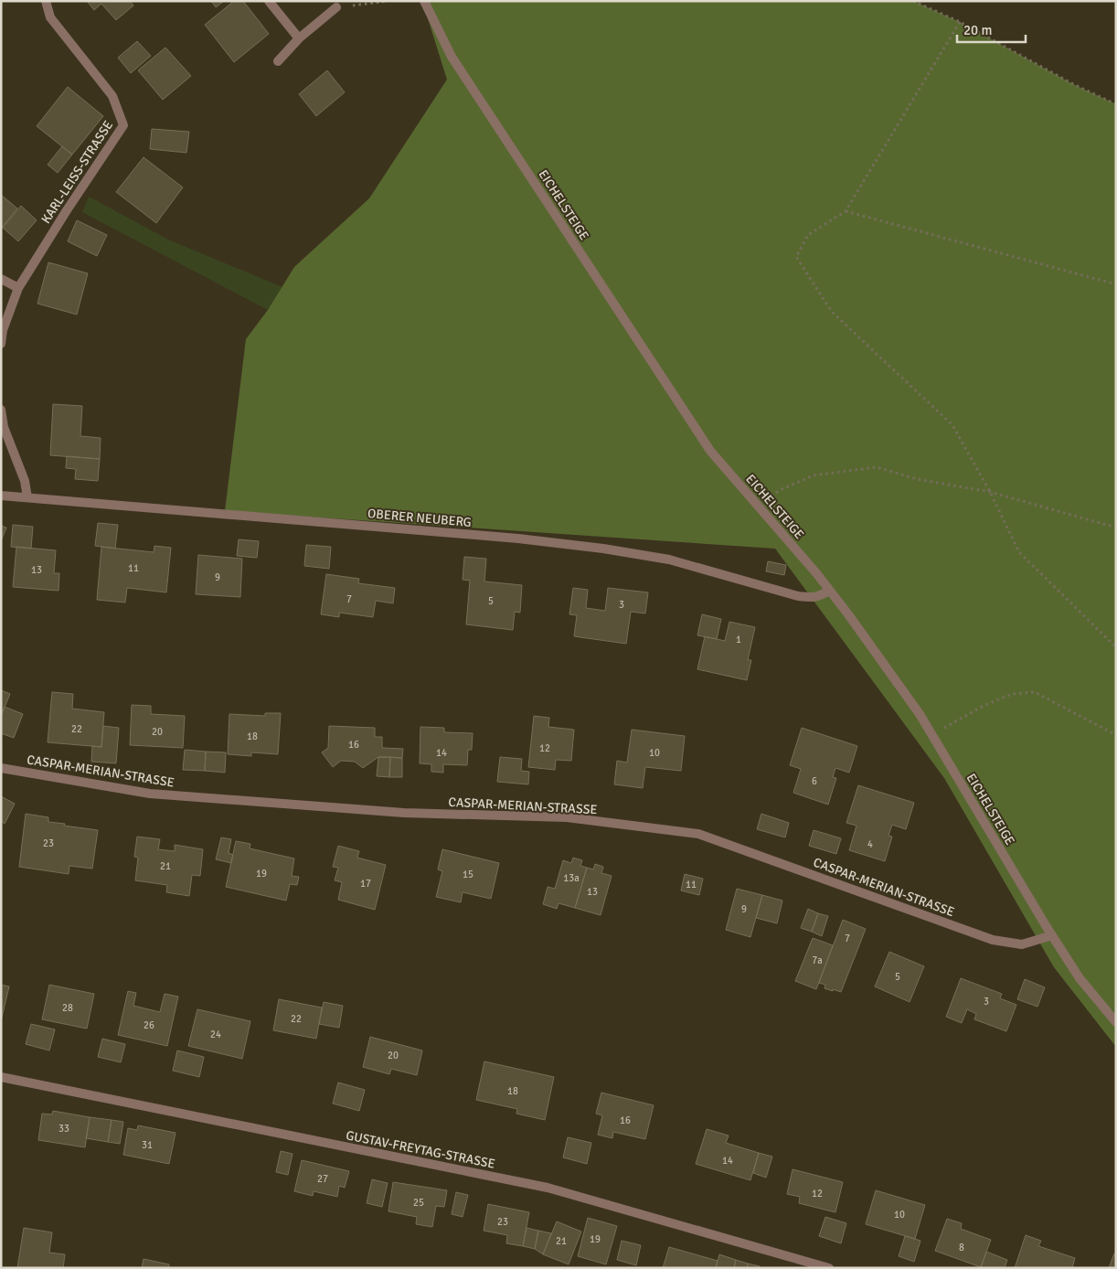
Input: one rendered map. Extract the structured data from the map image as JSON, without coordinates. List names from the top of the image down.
{
  "streets": {
    "street": [
      "KARL-LEISS-STRASSE",
      "EICHELSTEIGE",
      "OBERER NEUBERG",
      "CASPAR-MERIAN-STRASSE",
      "GUSTAV-FREYTAG-STRASSE"
    ]
  },
  "crossings": [
    ["EICHELSTEIGE", "OBERER NEUBERG"],
    ["EICHELSTEIGE", "CASPAR-MERIAN-STRASSE"]
  ],
  "house_numbers": [
    "11",
    "13",
    "9",
    "7",
    "5",
    "3",
    "1",
    "22",
    "20",
    "18",
    "16",
    "12",
    "14",
    "10",
    "6",
    "23",
    "4",
    "21",
    "19",
    "15",
    "13a",
    "17",
    "11",
    "13",
    "9",
    "7",
    "7a",
    "5",
    "3",
    "28",
    "22",
    "26",
    "24",
    "20",
    "18",
    "16",
    "33",
    "31",
    "14",
    "27",
    "12",
    "25",
    "10",
    "23",
    "19",
    "21",
    "8"
  ],
  "scale_bar": "20 m"
}
